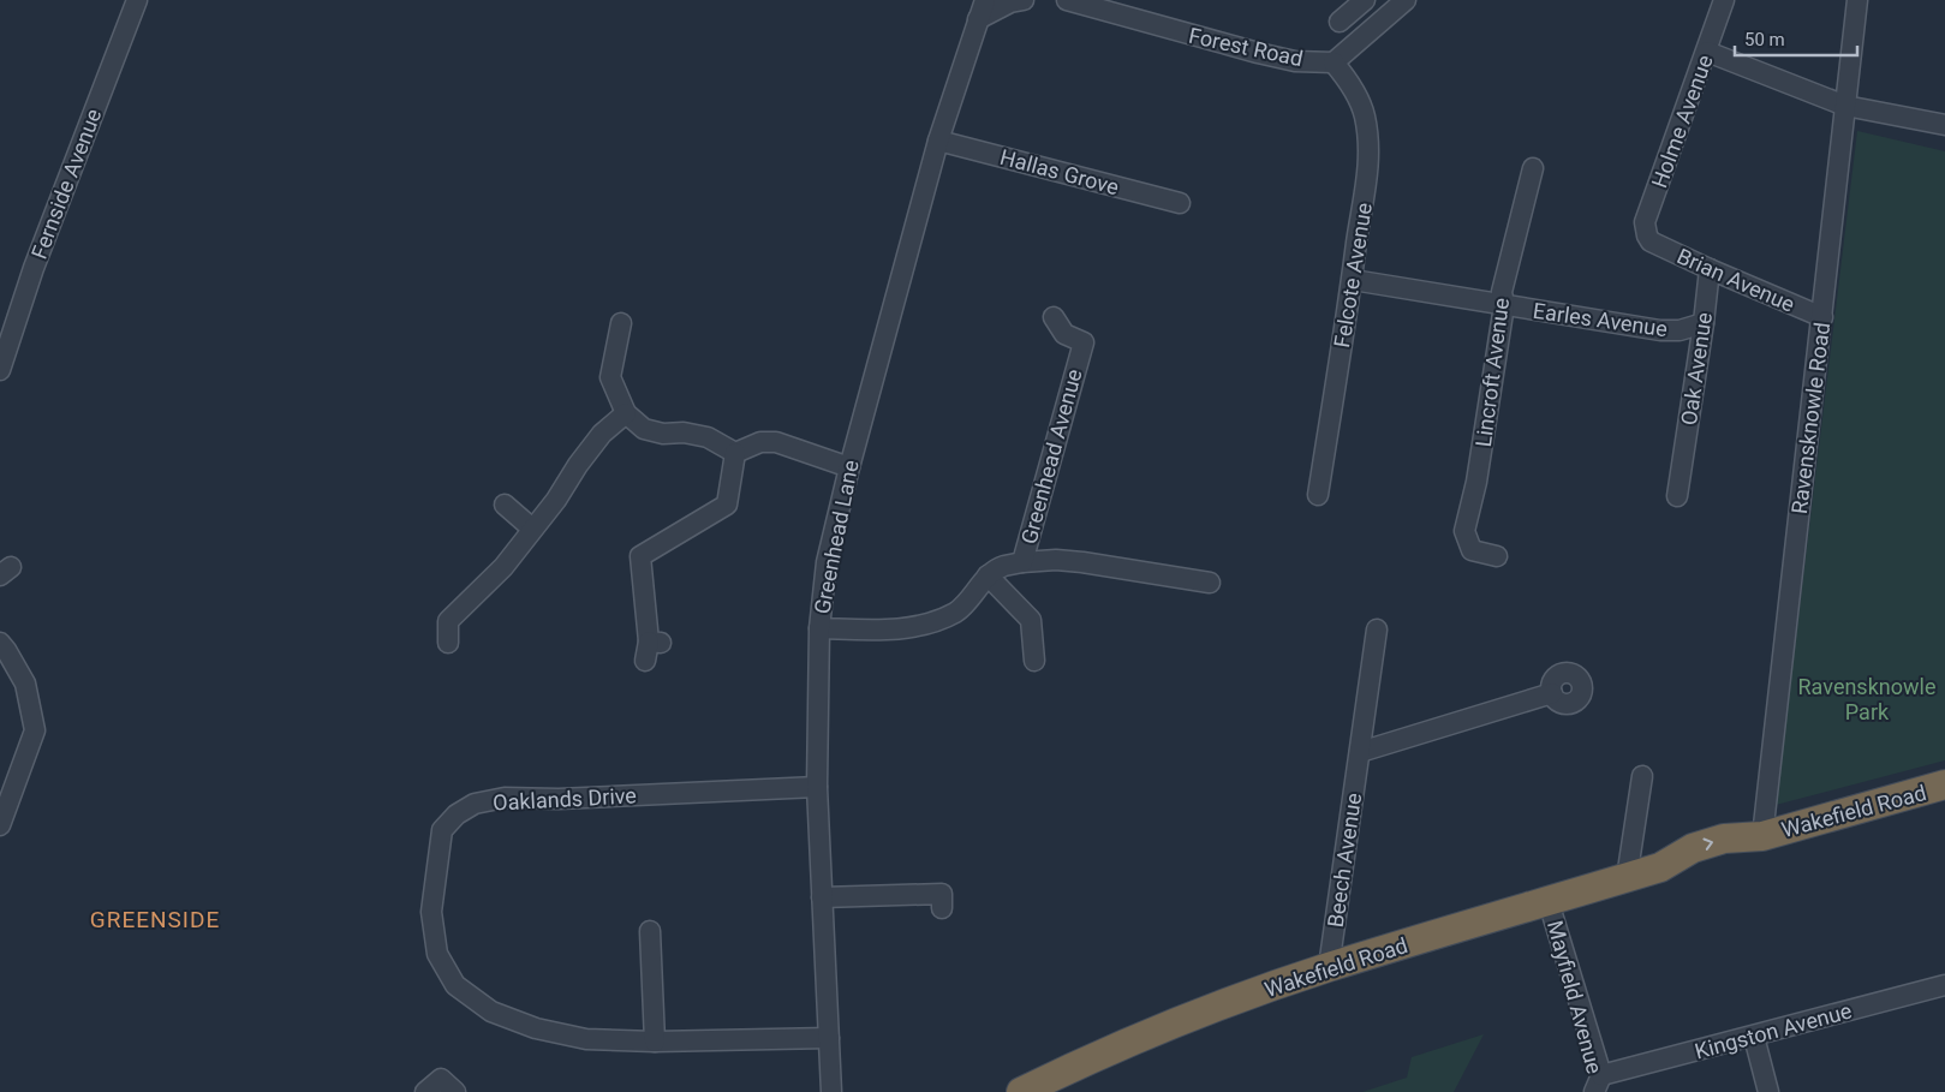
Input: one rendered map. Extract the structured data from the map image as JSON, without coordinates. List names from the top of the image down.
{
  "streets": {
    "highway": ["Wakefield Road"],
    "street": [
      "Forest Road",
      "Holme Avenue",
      "Hallas Grove",
      "Fernside Avenue",
      "Felcote Avenue",
      "Brian Avenue",
      "Earles Avenue",
      "Oak Avenue",
      "Lincroft Avenue",
      "Ravensknowle Road",
      "Greenhead Avenue",
      "Greenhead Lane",
      "Oaklands Drive",
      "Beech Avenue",
      "Mayfield Avenue",
      "Kingston Avenue"
    ]
  },
  "crossings": [
    ["Forest Road", "Felcote Avenue"],
    ["Holme Avenue", "Brian Avenue"],
    ["Hallas Grove", "Greenhead Lane"],
    ["Felcote Avenue", "Earles Avenue"],
    ["Brian Avenue", "Oak Avenue"],
    ["Brian Avenue", "Ravensknowle Road"],
    ["Earles Avenue", "Oak Avenue"],
    ["Earles Avenue", "Lincroft Avenue"],
    ["Ravensknowle Road", "Wakefield Road"],
    ["Greenhead Avenue", "Greenhead Lane"],
    ["Greenhead Lane", "Oaklands Drive"],
    ["Wakefield Road", "Beech Avenue"],
    ["Wakefield Road", "Mayfield Avenue"],
    ["Mayfield Avenue", "Kingston Avenue"]
  ],
  "districts": ["GREENSIDE"],
  "parks": ["Ravensknowle Park"],
  "scale_bar": "50 m"
}
